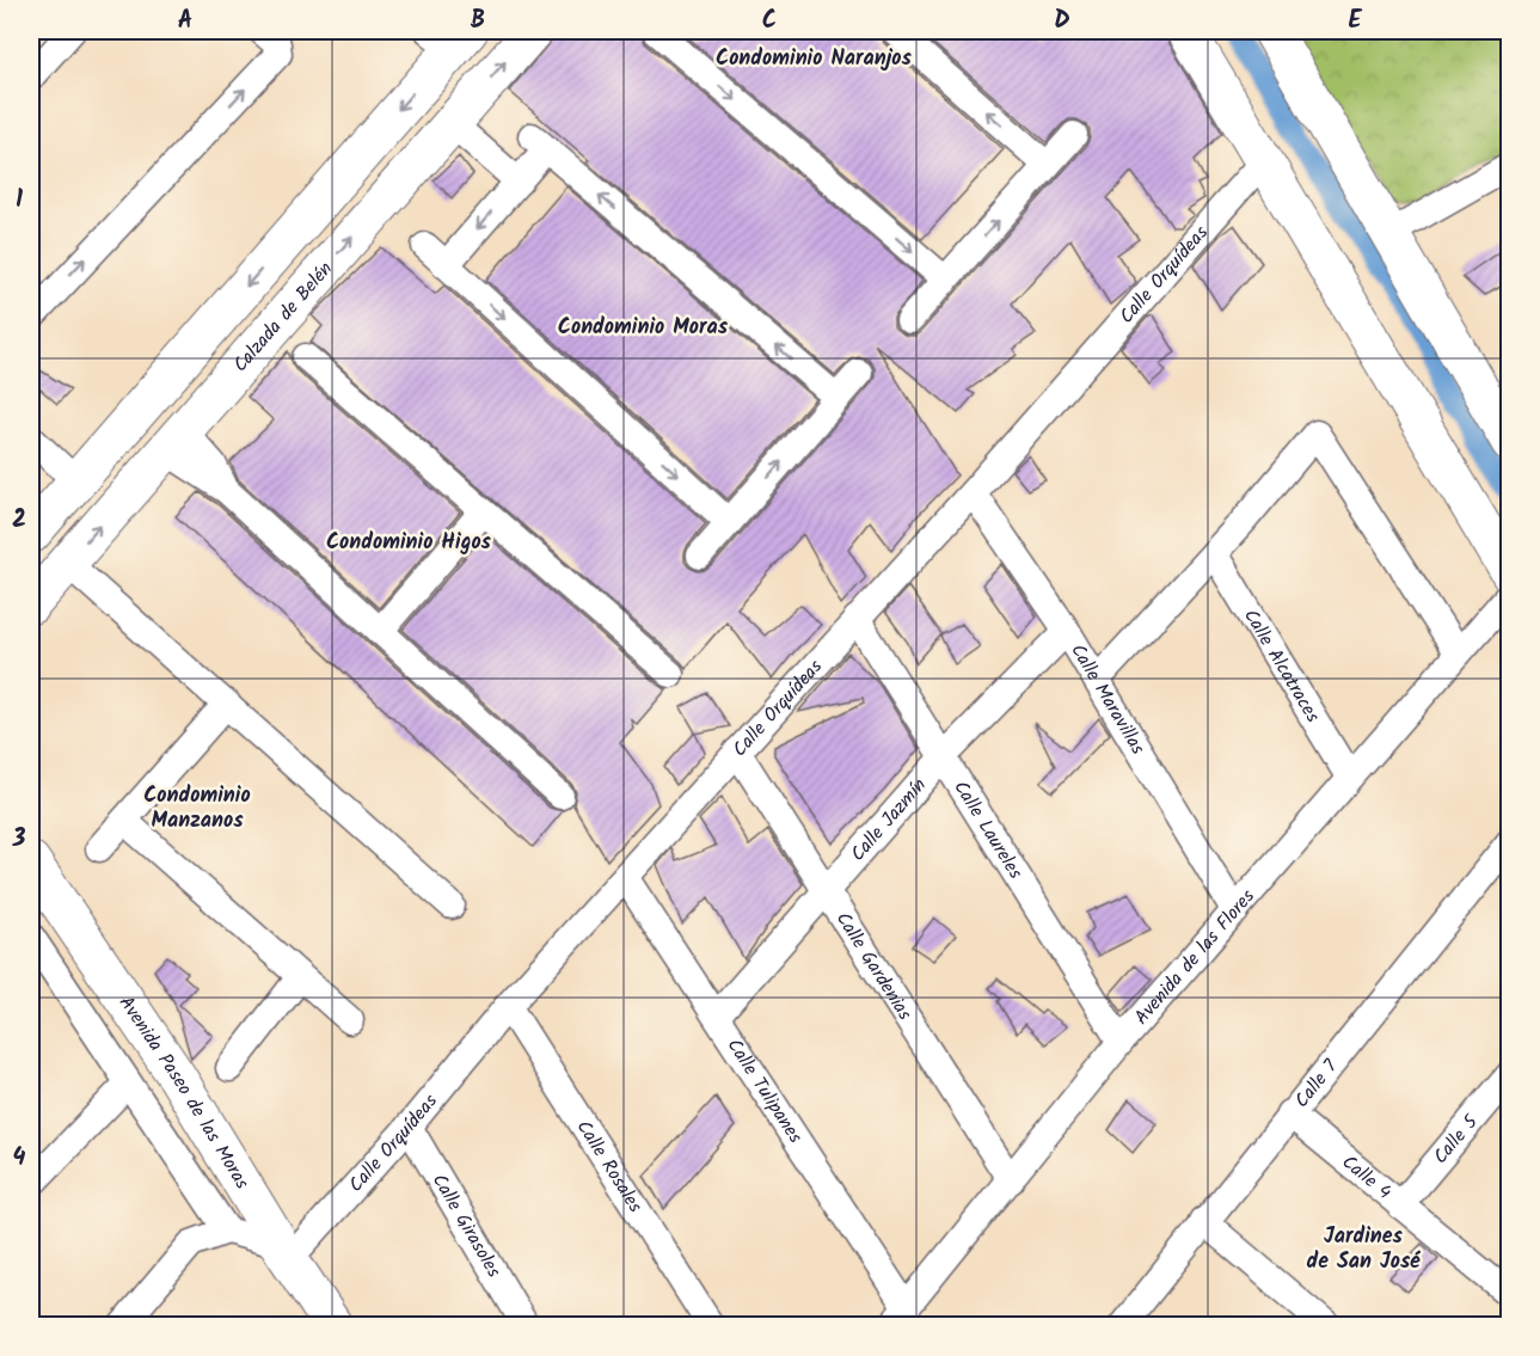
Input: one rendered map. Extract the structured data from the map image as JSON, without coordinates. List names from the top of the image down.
{
  "streets": {
    "street": [
      "Calle Orquídeas",
      "Calzada de Belén",
      "Calle Alcatraces",
      "Calle Maravillas",
      "Calle Jazmín",
      "Calle Laureles",
      "Avenida de las Flores",
      "Calle Gardenias",
      "Calle 7",
      "Avenida Paseo de las Moras",
      "Calle Tulipanes",
      "Calle 5",
      "Calle Rosales",
      "Calle 4",
      "Calle Girasoles"
    ]
  },
  "crossings": [
    ["Calle Orquídeas", "Calle Maravillas"],
    ["Calle Orquídeas", "Calle Laureles"],
    ["Calle Orquídeas", "Calle Gardenias"],
    ["Calle Orquídeas", "Avenida Paseo de las Moras"],
    ["Calle Orquídeas", "Calle Tulipanes"],
    ["Calle Orquídeas", "Calle Rosales"],
    ["Calle Orquídeas", "Calle Girasoles"],
    ["Calle Alcatraces", "Avenida de las Flores"],
    ["Calle Maravillas", "Calle Jazmín"],
    ["Calle Maravillas", "Avenida de las Flores"],
    ["Calle Jazmín", "Calle Laureles"],
    ["Calle Jazmín", "Calle Gardenias"],
    ["Calle Jazmín", "Calle Tulipanes"],
    ["Calle Laureles", "Avenida de las Flores"],
    ["Avenida de las Flores", "Calle Gardenias"],
    ["Avenida de las Flores", "Calle Tulipanes"],
    ["Calle 7", "Calle 4"],
    ["Calle 5", "Calle 4"]
  ],
  "districts": [
    "Condominio Naranjos",
    "Condominio Moras",
    "Condominio Higos",
    "Condominio Manzanos",
    "Jardines de San José"
  ],
  "grid": {
    "columns": [
      "A",
      "B",
      "C",
      "D",
      "E"
    ],
    "rows": [
      "1",
      "2",
      "3",
      "4"
    ]
  }
}
